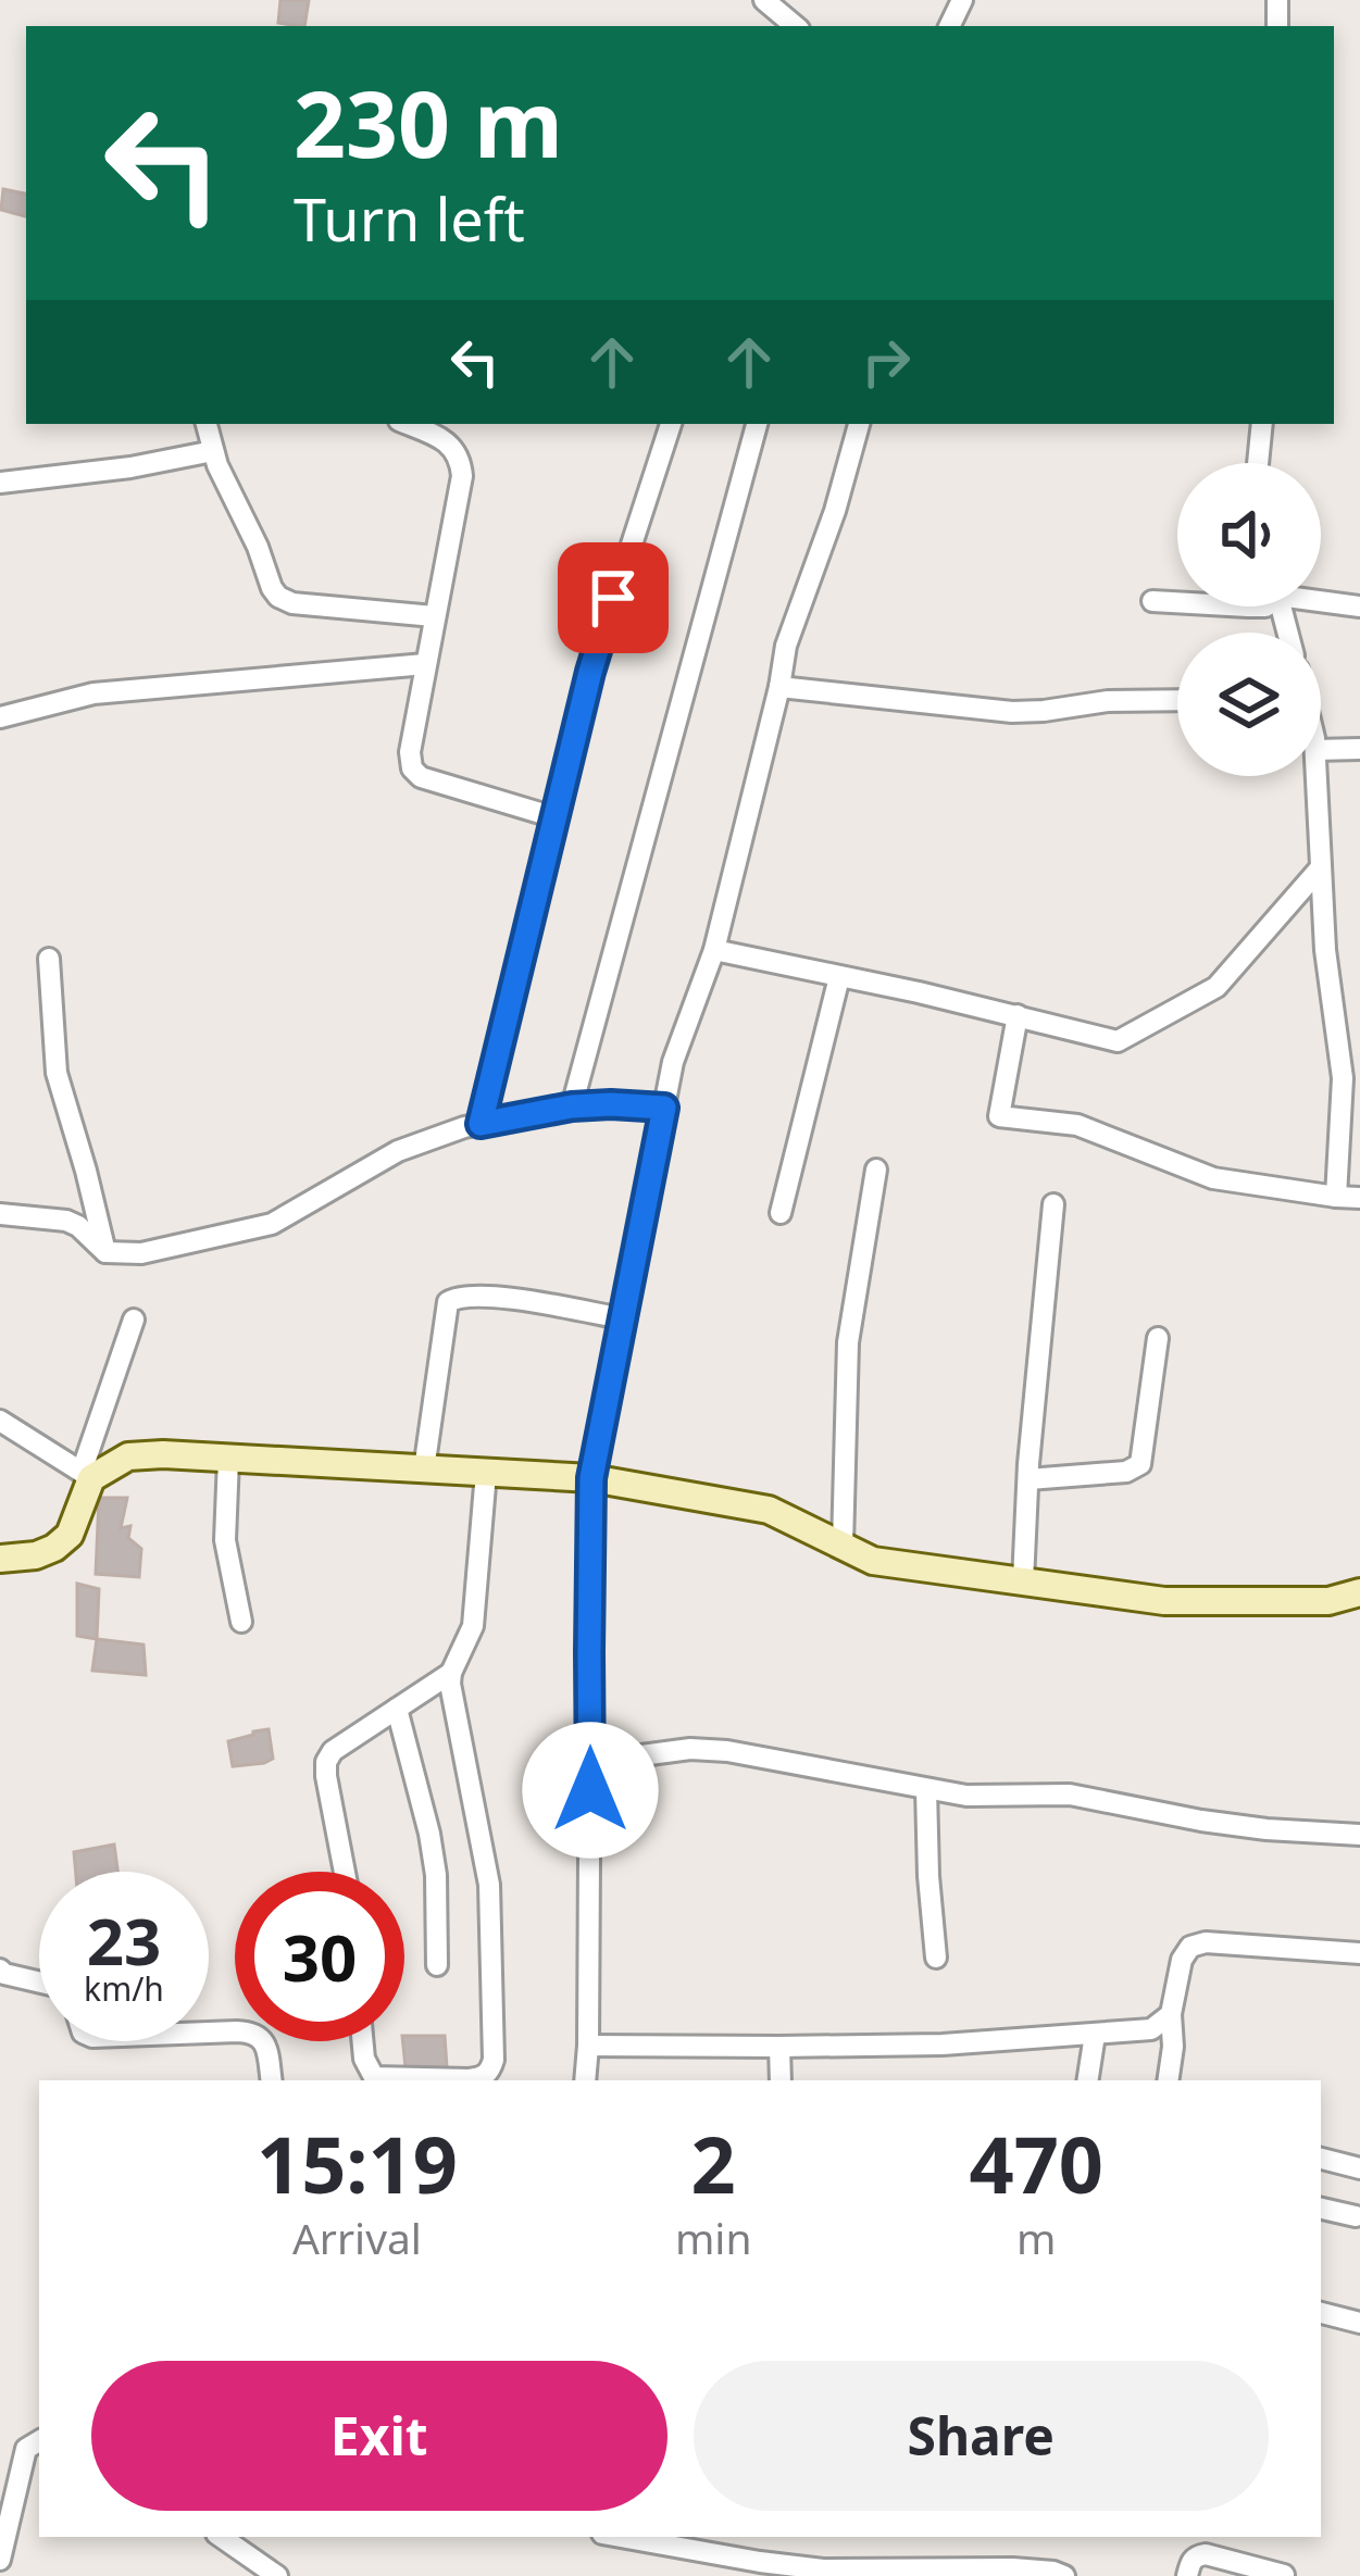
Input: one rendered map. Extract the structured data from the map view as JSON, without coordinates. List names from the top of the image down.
{
  "page": {
    "turn": ["230 m", "Turn left"],
    "speed": "23 km/h",
    "limit": "30",
    "eta": [
      "15:19",
      "Arrival",
      "2",
      "min",
      "470",
      "m"
    ],
    "buttons": ["Exit", "Share"]
  }
}
